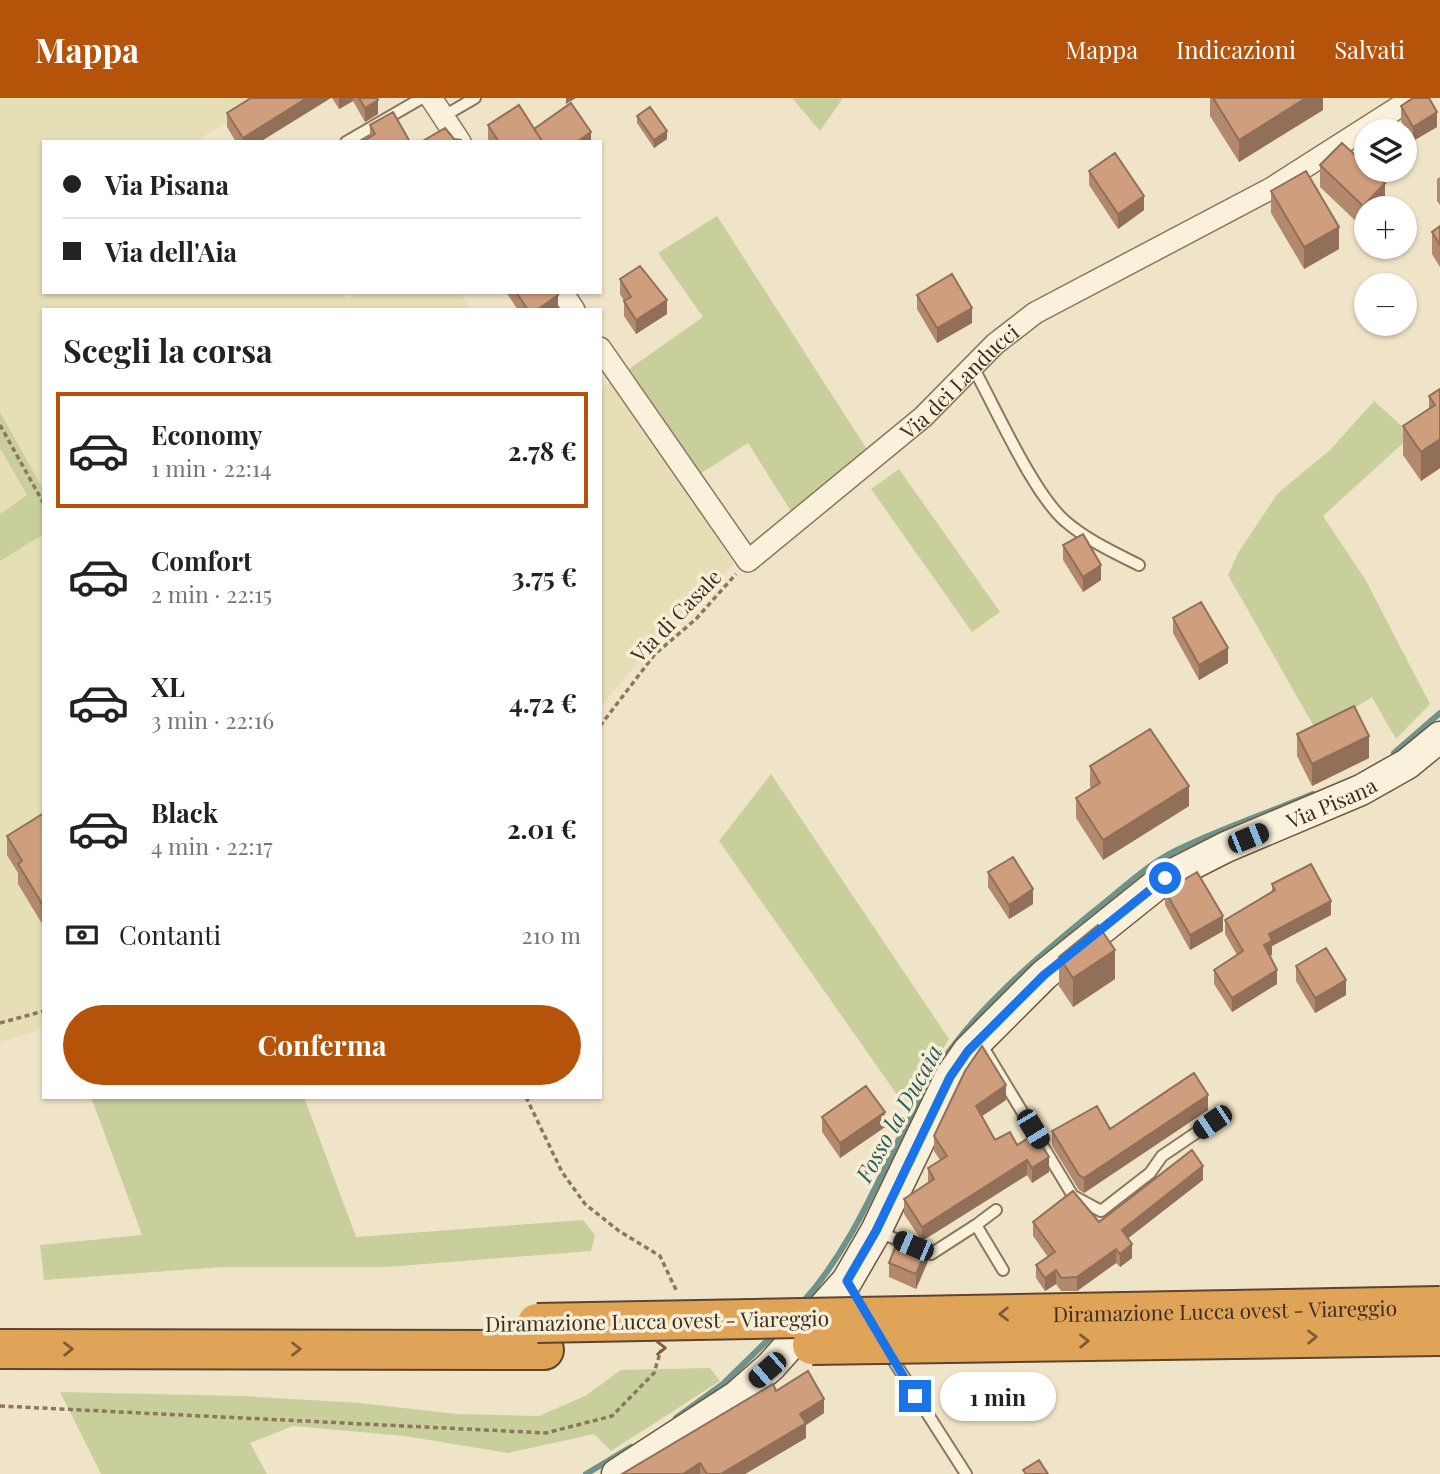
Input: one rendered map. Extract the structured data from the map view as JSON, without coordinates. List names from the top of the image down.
{
  "streets": {
    "highway": ["Diramazione Lucca ovest - Viareggio"],
    "main road": ["Via Pisana"],
    "street": ["Via dei Landucci"],
    "path": ["Via di Casale"]
  },
  "crossings": [
    ["Via dei Landucci", "Via di Casale"]
  ],
  "water": ["Fosso la Ducaia"],
  "page": {
    "header": "Mappa",
    "nav": ["Mappa", "Indicazioni", "Salvati"],
    "map_buttons": ["+", "−"],
    "banner": ["Via Pisana", "Via dell'Aia"],
    "heading": "Scegli la corsa",
    "list": [
      {
        "name": "Economy",
        "note": "1 min · 22:14",
        "value": "2.78 €"
      },
      {
        "name": "Comfort",
        "note": "2 min · 22:15",
        "value": "3.75 €"
      },
      {
        "name": "XL",
        "note": "3 min · 22:16",
        "value": "4.72 €"
      },
      {
        "name": "Black",
        "note": "4 min · 22:17",
        "value": "2.01 €"
      }
    ],
    "pay": ["Contanti", "210 m"],
    "buttons": "Conferma",
    "bubble": "1 min"
  }
}
